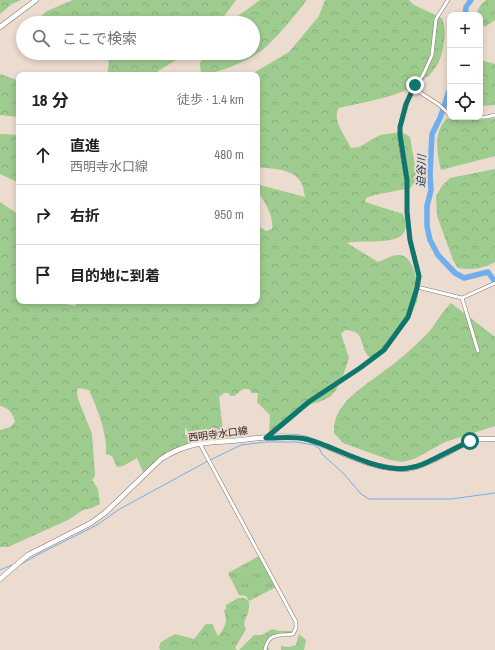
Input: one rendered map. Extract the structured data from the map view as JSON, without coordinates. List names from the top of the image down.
{
  "streets": {
    "main road": ["西明寺水口線"]
  },
  "water": ["迫谷川"],
  "page": {
    "map_buttons": ["+", "−"],
    "search": "ここで検索",
    "heading": ["18 分", "徒歩 · 1.4 km"],
    "list": [
      ["直進", "西明寺水口線", "480 m"],
      ["右折", "950 m"],
      "目的地に到着"
    ]
  }
}
